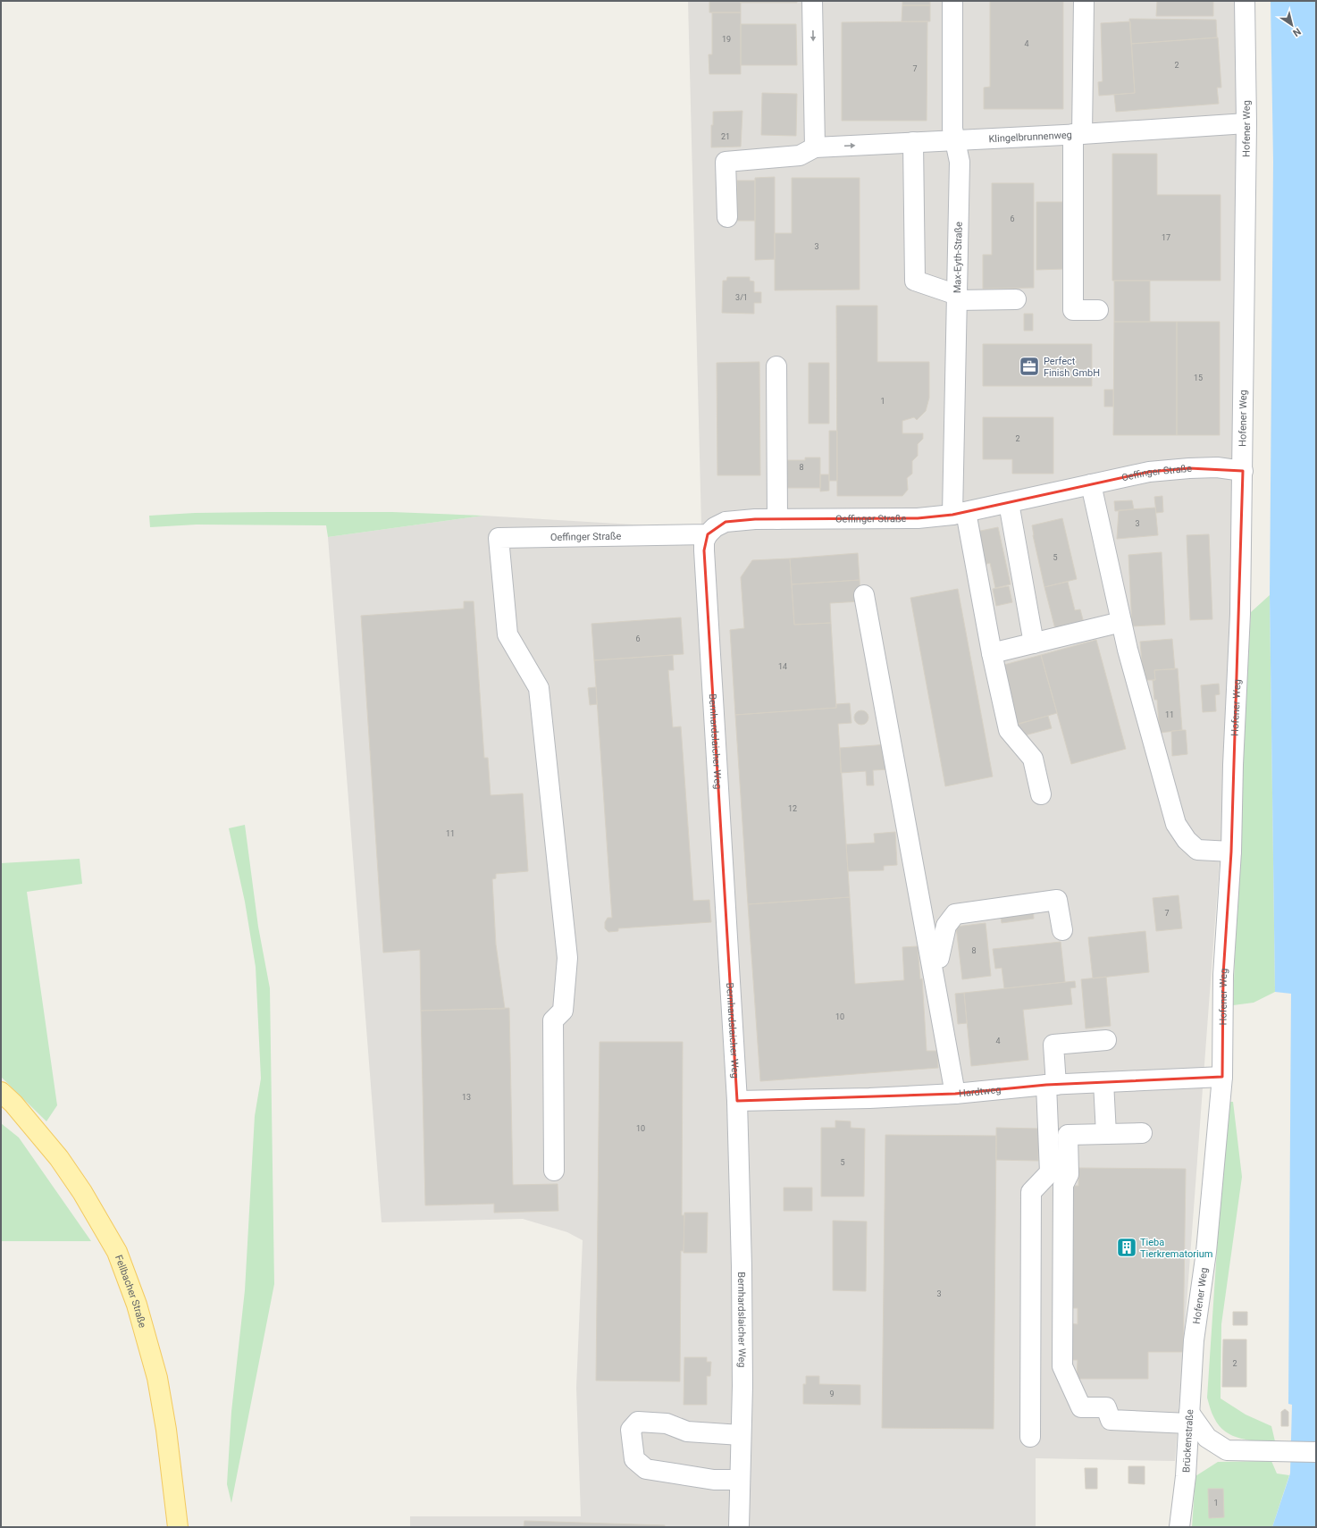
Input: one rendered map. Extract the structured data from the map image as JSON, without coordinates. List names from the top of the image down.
{
  "streets": {
    "main road": ["Fellbacher Straße"],
    "street": [
      "Hofener Weg",
      "Klingelbrunnenweg",
      "Max-Eyth-Straße",
      "Oeffinger Straße",
      "Bernhardslaicher Weg",
      "Hardtweg",
      "Brückenstraße"
    ]
  },
  "crossings": [
    ["Hofener Weg", "Klingelbrunnenweg"],
    ["Hofener Weg", "Oeffinger Straße"],
    ["Hofener Weg", "Hardtweg"],
    ["Hofener Weg", "Brückenstraße"],
    ["Klingelbrunnenweg", "Max-Eyth-Straße"],
    ["Max-Eyth-Straße", "Oeffinger Straße"],
    ["Oeffinger Straße", "Bernhardslaicher Weg"],
    ["Bernhardslaicher Weg", "Hardtweg"]
  ],
  "places": {
    "office": ["Perfect Finish GmbH"],
    "building": ["Tieba Tierkrematorium"]
  },
  "house_numbers": [
    "19",
    "4",
    "2",
    "7",
    "21",
    "6",
    "17",
    "3",
    "3/1",
    "15",
    "1",
    "2",
    "8",
    "3",
    "5",
    "6",
    "14",
    "11",
    "12",
    "11",
    "7",
    "8",
    "10",
    "4",
    "13",
    "10",
    "5",
    "3",
    "2",
    "9",
    "1"
  ],
  "north": "bottom right"
}
